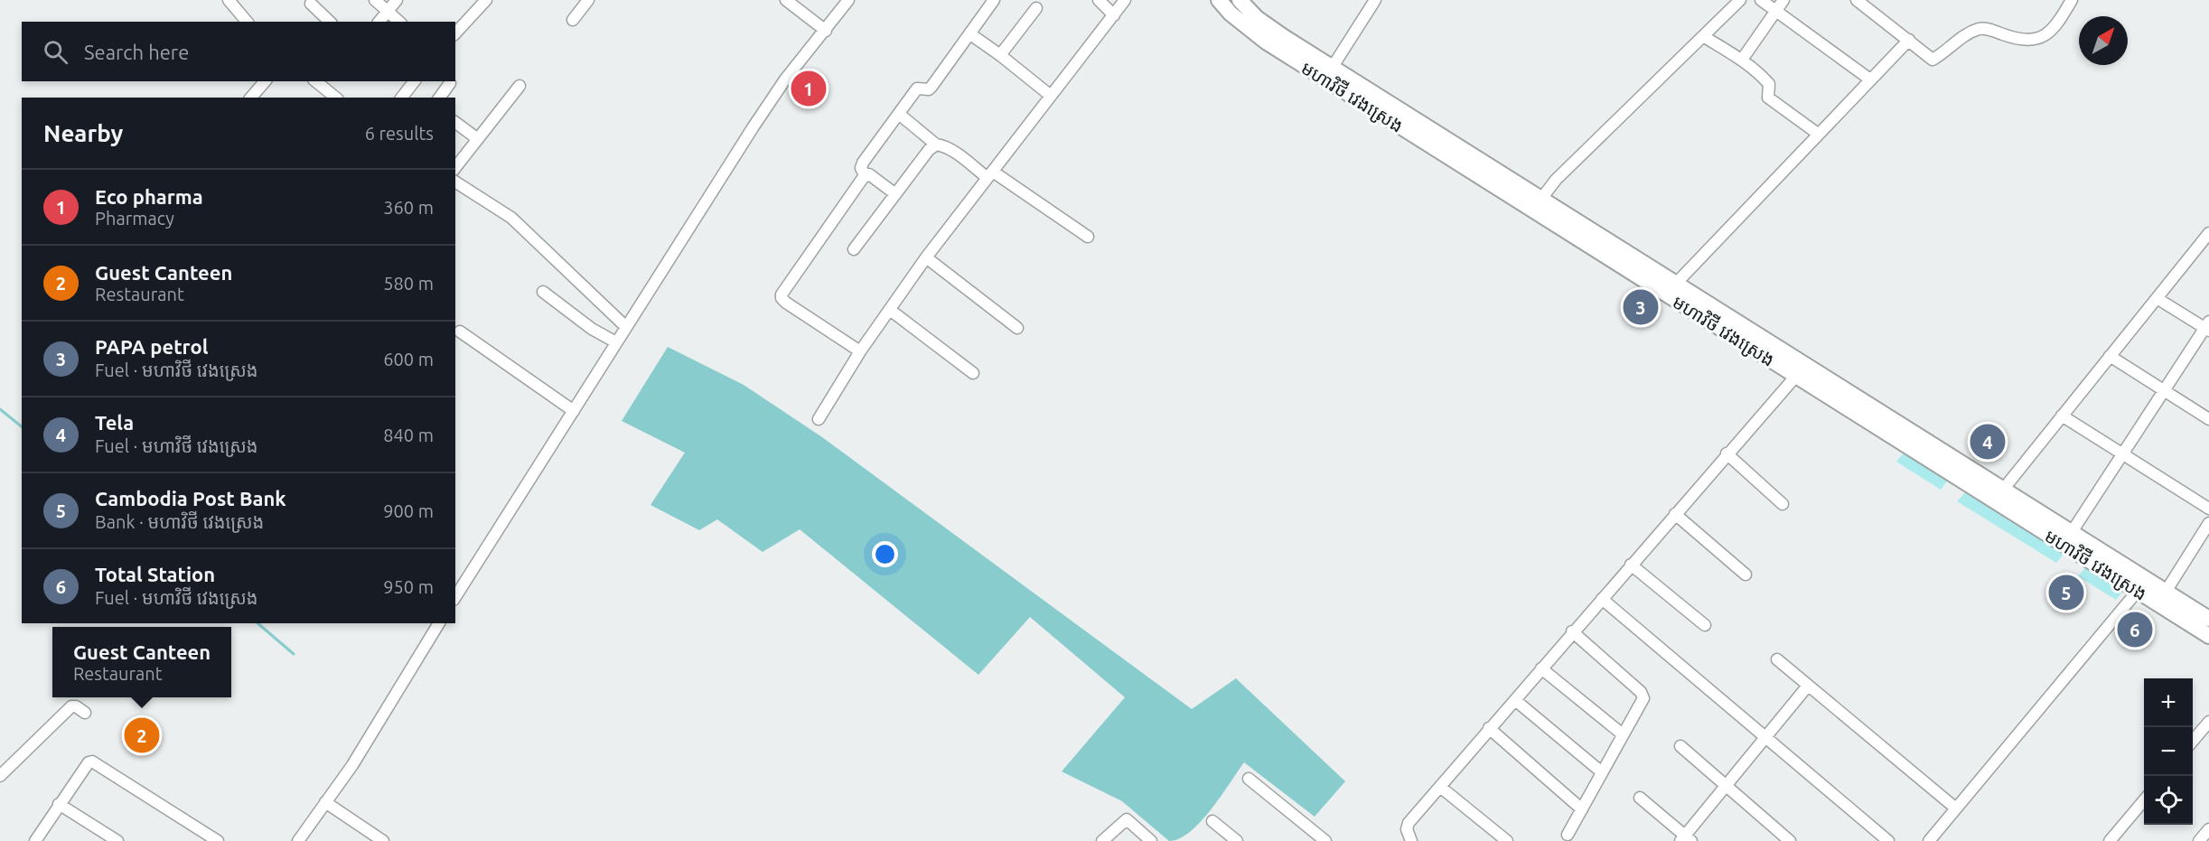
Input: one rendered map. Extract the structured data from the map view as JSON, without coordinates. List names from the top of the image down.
{
  "streets": {
    "main road": ["មហាវិថី វេងស្រេង"]
  },
  "north": "top right",
  "page": {
    "search": "Search here",
    "pins": [
      "1",
      "3",
      "4",
      "5",
      "6",
      "2"
    ],
    "heading": ["Nearby", "6 results"],
    "list": [
      {
        "mark": "1",
        "name": "Eco pharma",
        "note": "Pharmacy",
        "value": "360 m"
      },
      {
        "mark": "2",
        "name": "Guest Canteen",
        "note": "Restaurant",
        "value": "580 m"
      },
      {
        "mark": "3",
        "name": "PAPA petrol",
        "note": "Fuel · មហាវិថី វេងស្រេង",
        "value": "600 m"
      },
      {
        "mark": "4",
        "name": "Tela",
        "note": "Fuel · មហាវិថី វេងស្រេង",
        "value": "840 m"
      },
      {
        "mark": "5",
        "name": "Cambodia Post Bank",
        "note": "Bank · មហាវិថី វេងស្រេង",
        "value": "900 m"
      },
      {
        "mark": "6",
        "name": "Total Station",
        "note": "Fuel · មហាវិថី វេងស្រេង",
        "value": "950 m"
      }
    ],
    "popup": ["Guest Canteen", "Restaurant"],
    "map_buttons": ["+", "−"]
  }
}
